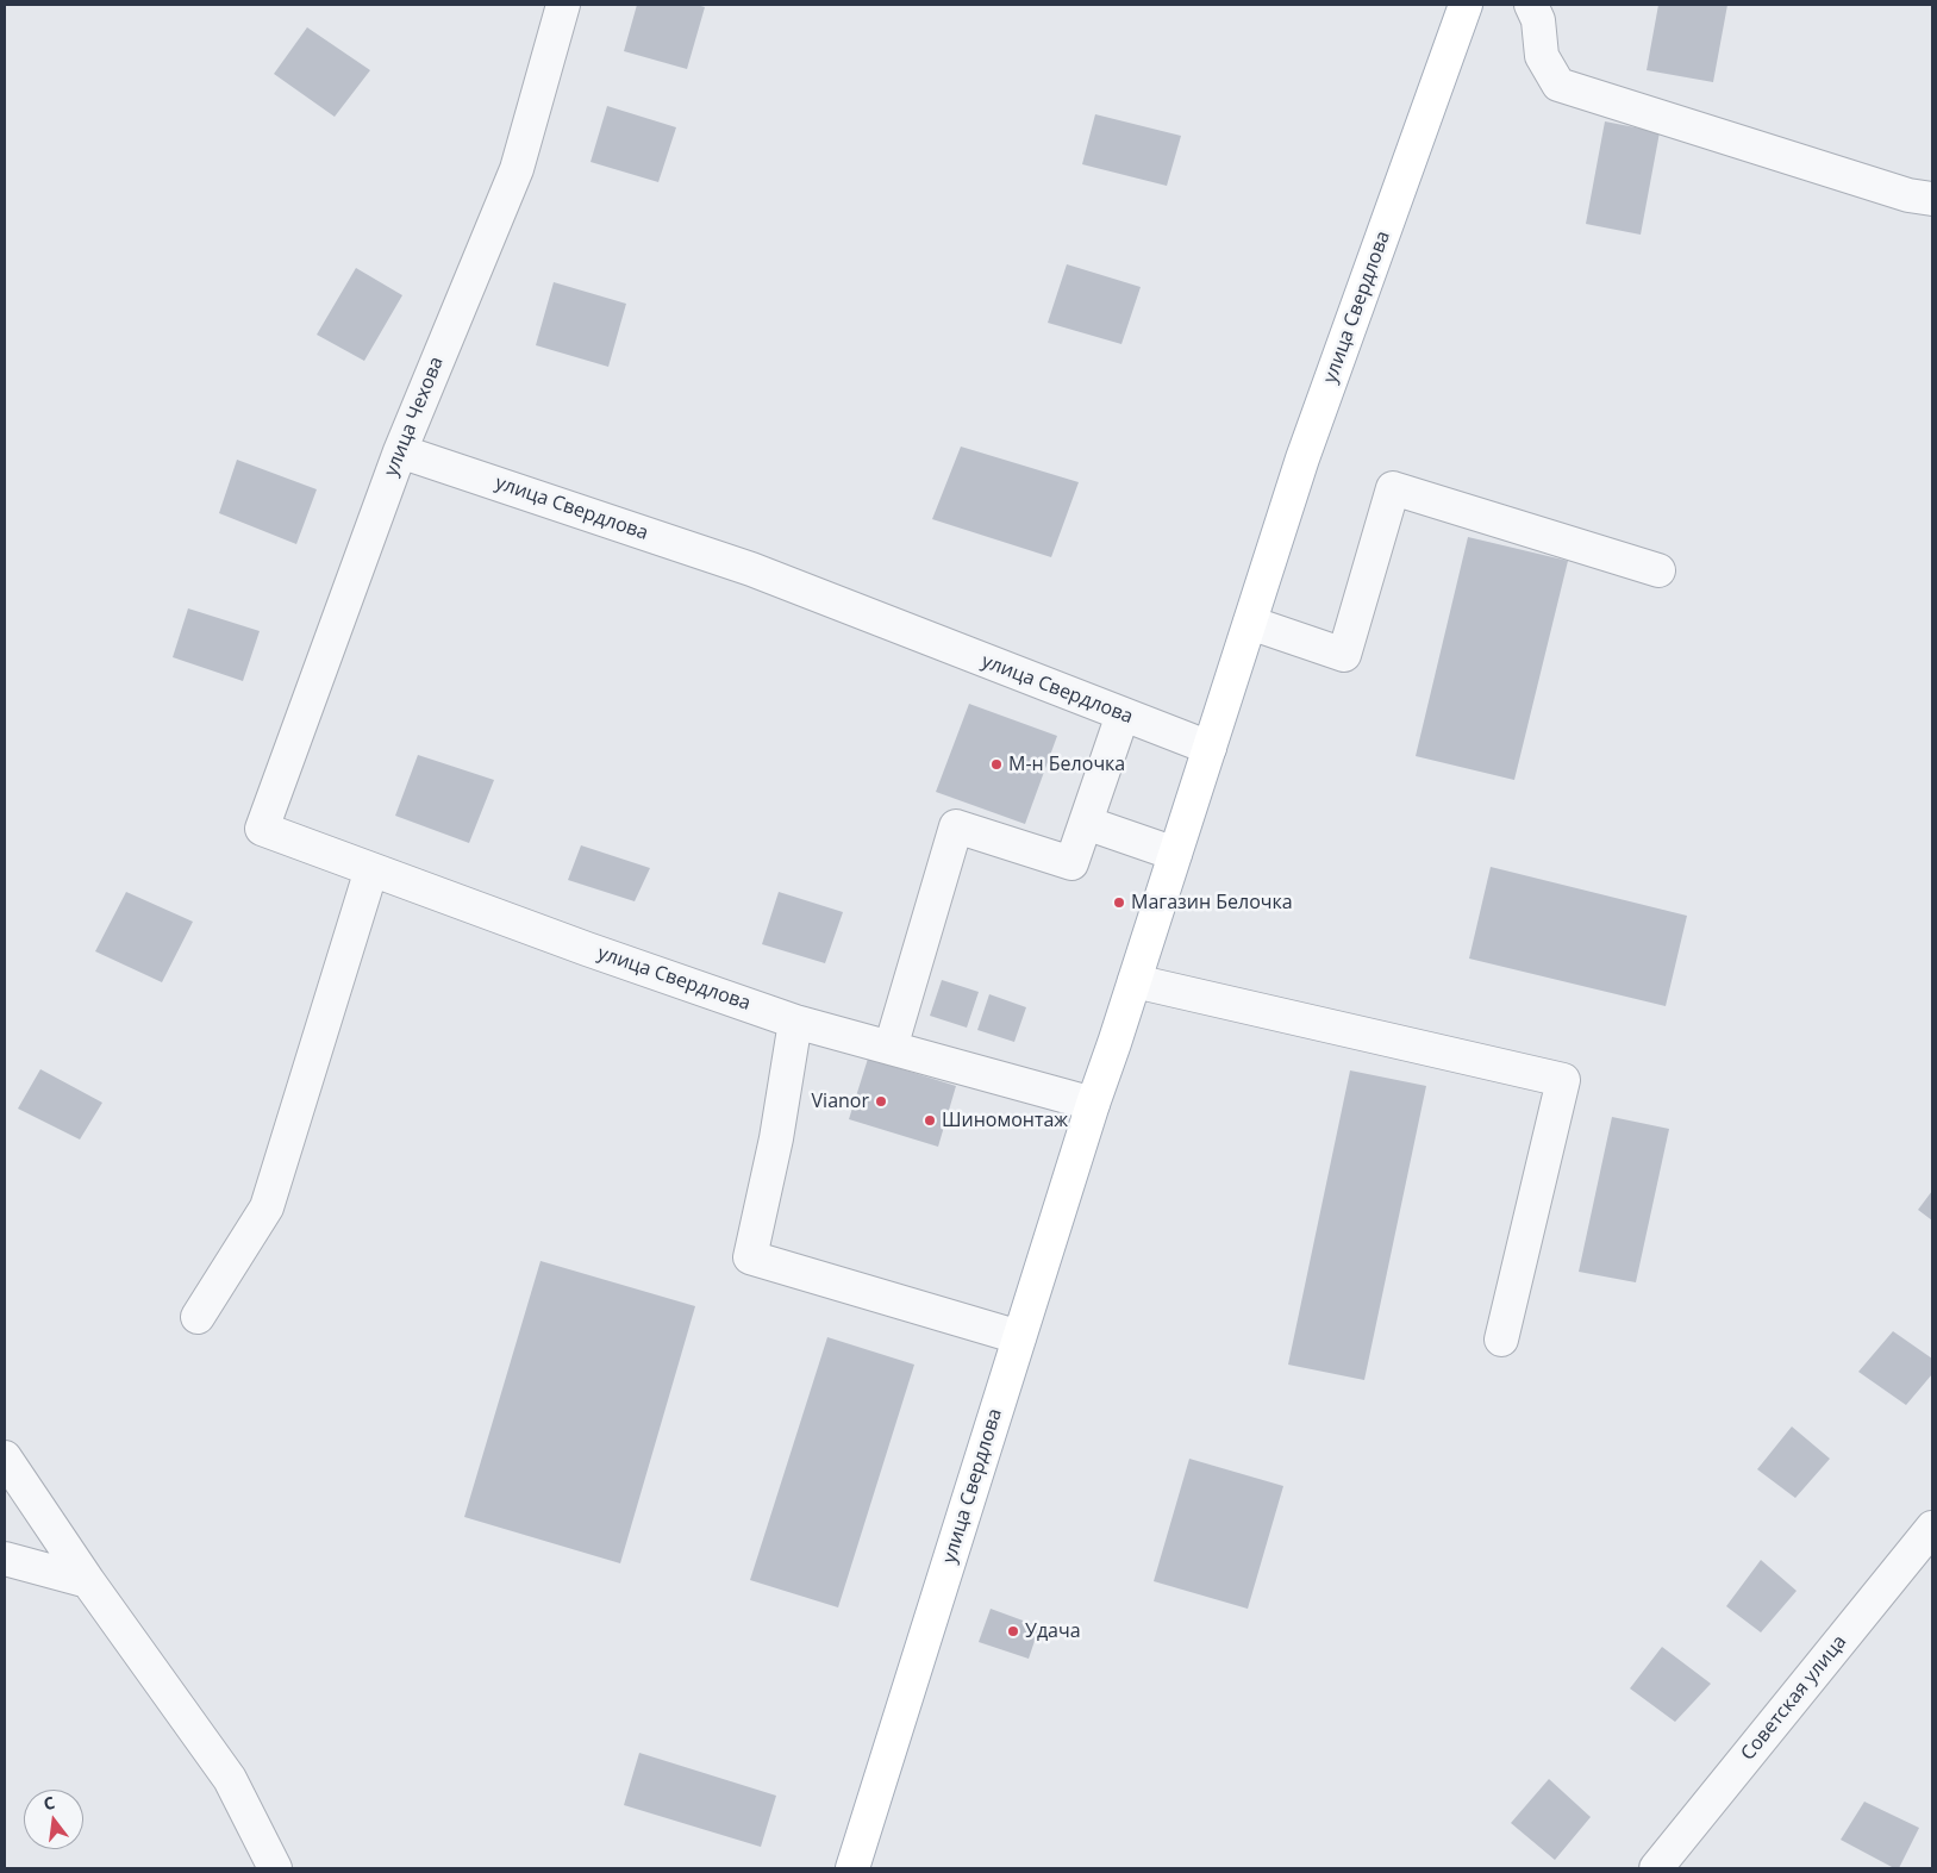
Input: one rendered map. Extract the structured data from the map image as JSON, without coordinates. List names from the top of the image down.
{
  "streets": {
    "main road": ["улица Свердлова"],
    "street": ["улица Чехова", "Советская улица"]
  },
  "crossings": [
    ["улица Свердлова", "улица Чехова"]
  ],
  "places": [
    "М-н Белочка",
    "Магазин Белочка",
    "Vianor",
    "Шиномонтаж",
    "Удача"
  ],
  "north": "top"
}
